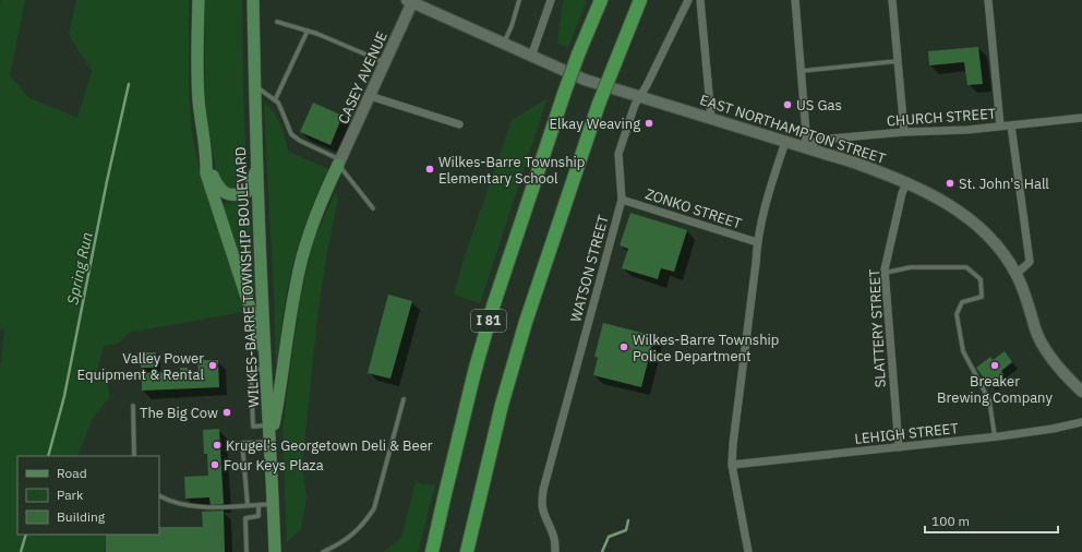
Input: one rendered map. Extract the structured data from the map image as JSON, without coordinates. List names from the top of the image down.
{
  "streets": {
    "highway": ["I 81"],
    "main road": ["CASEY AVENUE", "EAST NORTHAMPTON STREET", "WILKES-BARRE TOWNSHIP BOULEVARD"],
    "street": [
      "CHURCH STREET",
      "ZONKO STREET",
      "WATSON STREET",
      "SLATTERY STREET",
      "LEHIGH STREET"
    ]
  },
  "crossings": [
    ["CASEY AVENUE", "EAST NORTHAMPTON STREET"],
    ["CHURCH STREET", "EAST NORTHAMPTON STREET"],
    ["EAST NORTHAMPTON STREET", "WATSON STREET"],
    ["EAST NORTHAMPTON STREET", "SLATTERY STREET"],
    ["ZONKO STREET", "WATSON STREET"],
    ["SLATTERY STREET", "LEHIGH STREET"]
  ],
  "water": ["Spring Run"],
  "places": [
    "US Gas",
    "Elkay Weaving",
    "Wilkes-Barre Township Elementary School",
    "St. John's Hall",
    "Wilkes-Barre Township Police Department",
    "Valley Power Equipment & Rental",
    "Breaker Brewing Company",
    "The Big Cow",
    "Krugel's Georgetown Deli & Beer",
    "Four Keys Plaza"
  ],
  "legend": ["Road", "Park", "Building"],
  "scale_bar": "100 m"
}
